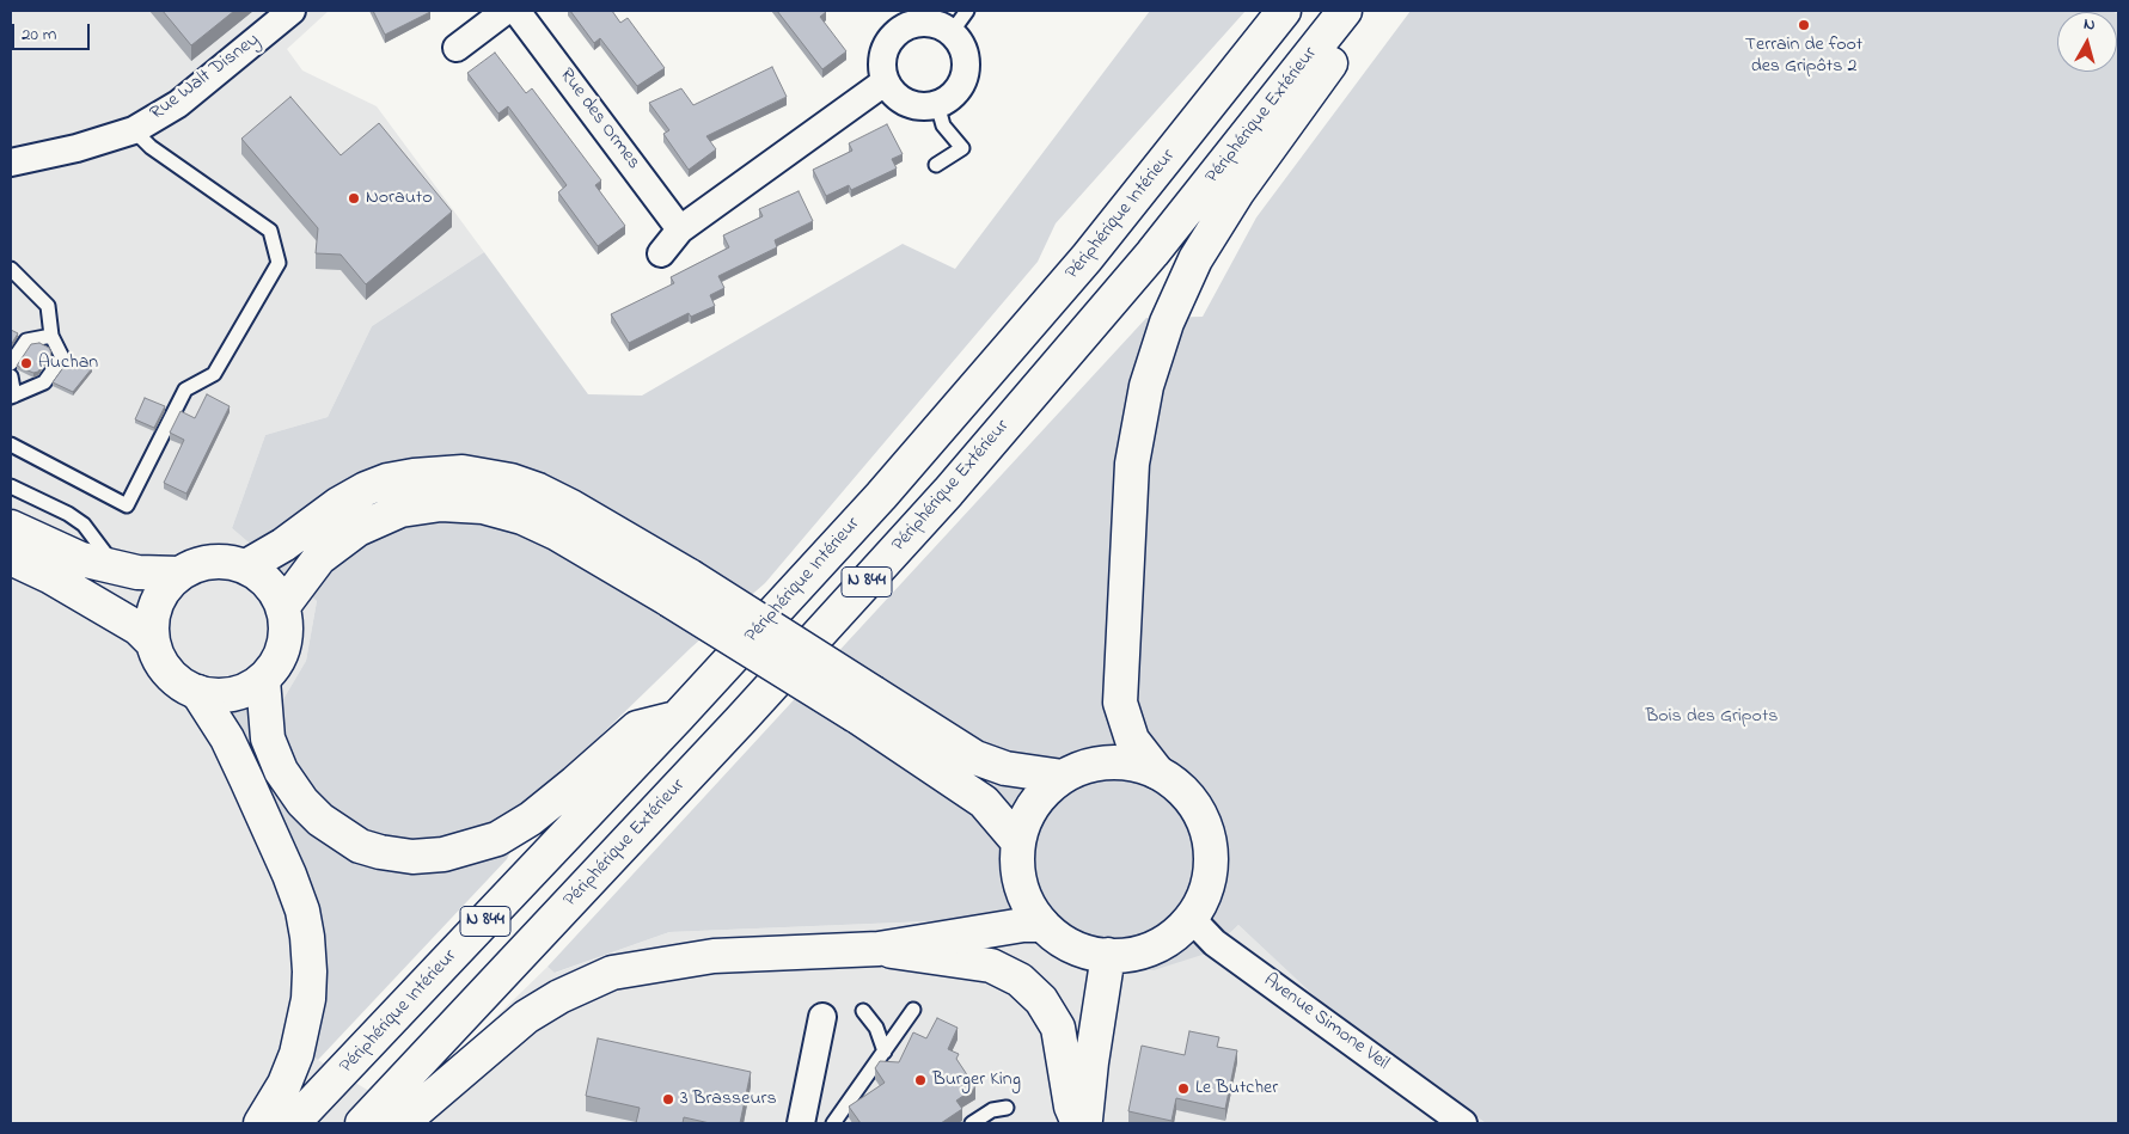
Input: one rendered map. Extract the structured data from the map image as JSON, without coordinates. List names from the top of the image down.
{
  "streets": {
    "main road": ["Périphérique Extérieur", "Périphérique Intérieur", "N 844"],
    "street": ["Rue Walt Disney", "Rue des Ormes", "Avenue Simone Veil"]
  },
  "parks": ["Bois des Gripots"],
  "places": [
    "Terrain de foot des Gripôts 2",
    "Norauto",
    "Auchan",
    "Burger King",
    "Le Butcher",
    "3 Brasseurs"
  ],
  "scale_bar": "20 m",
  "north": "top"
}
